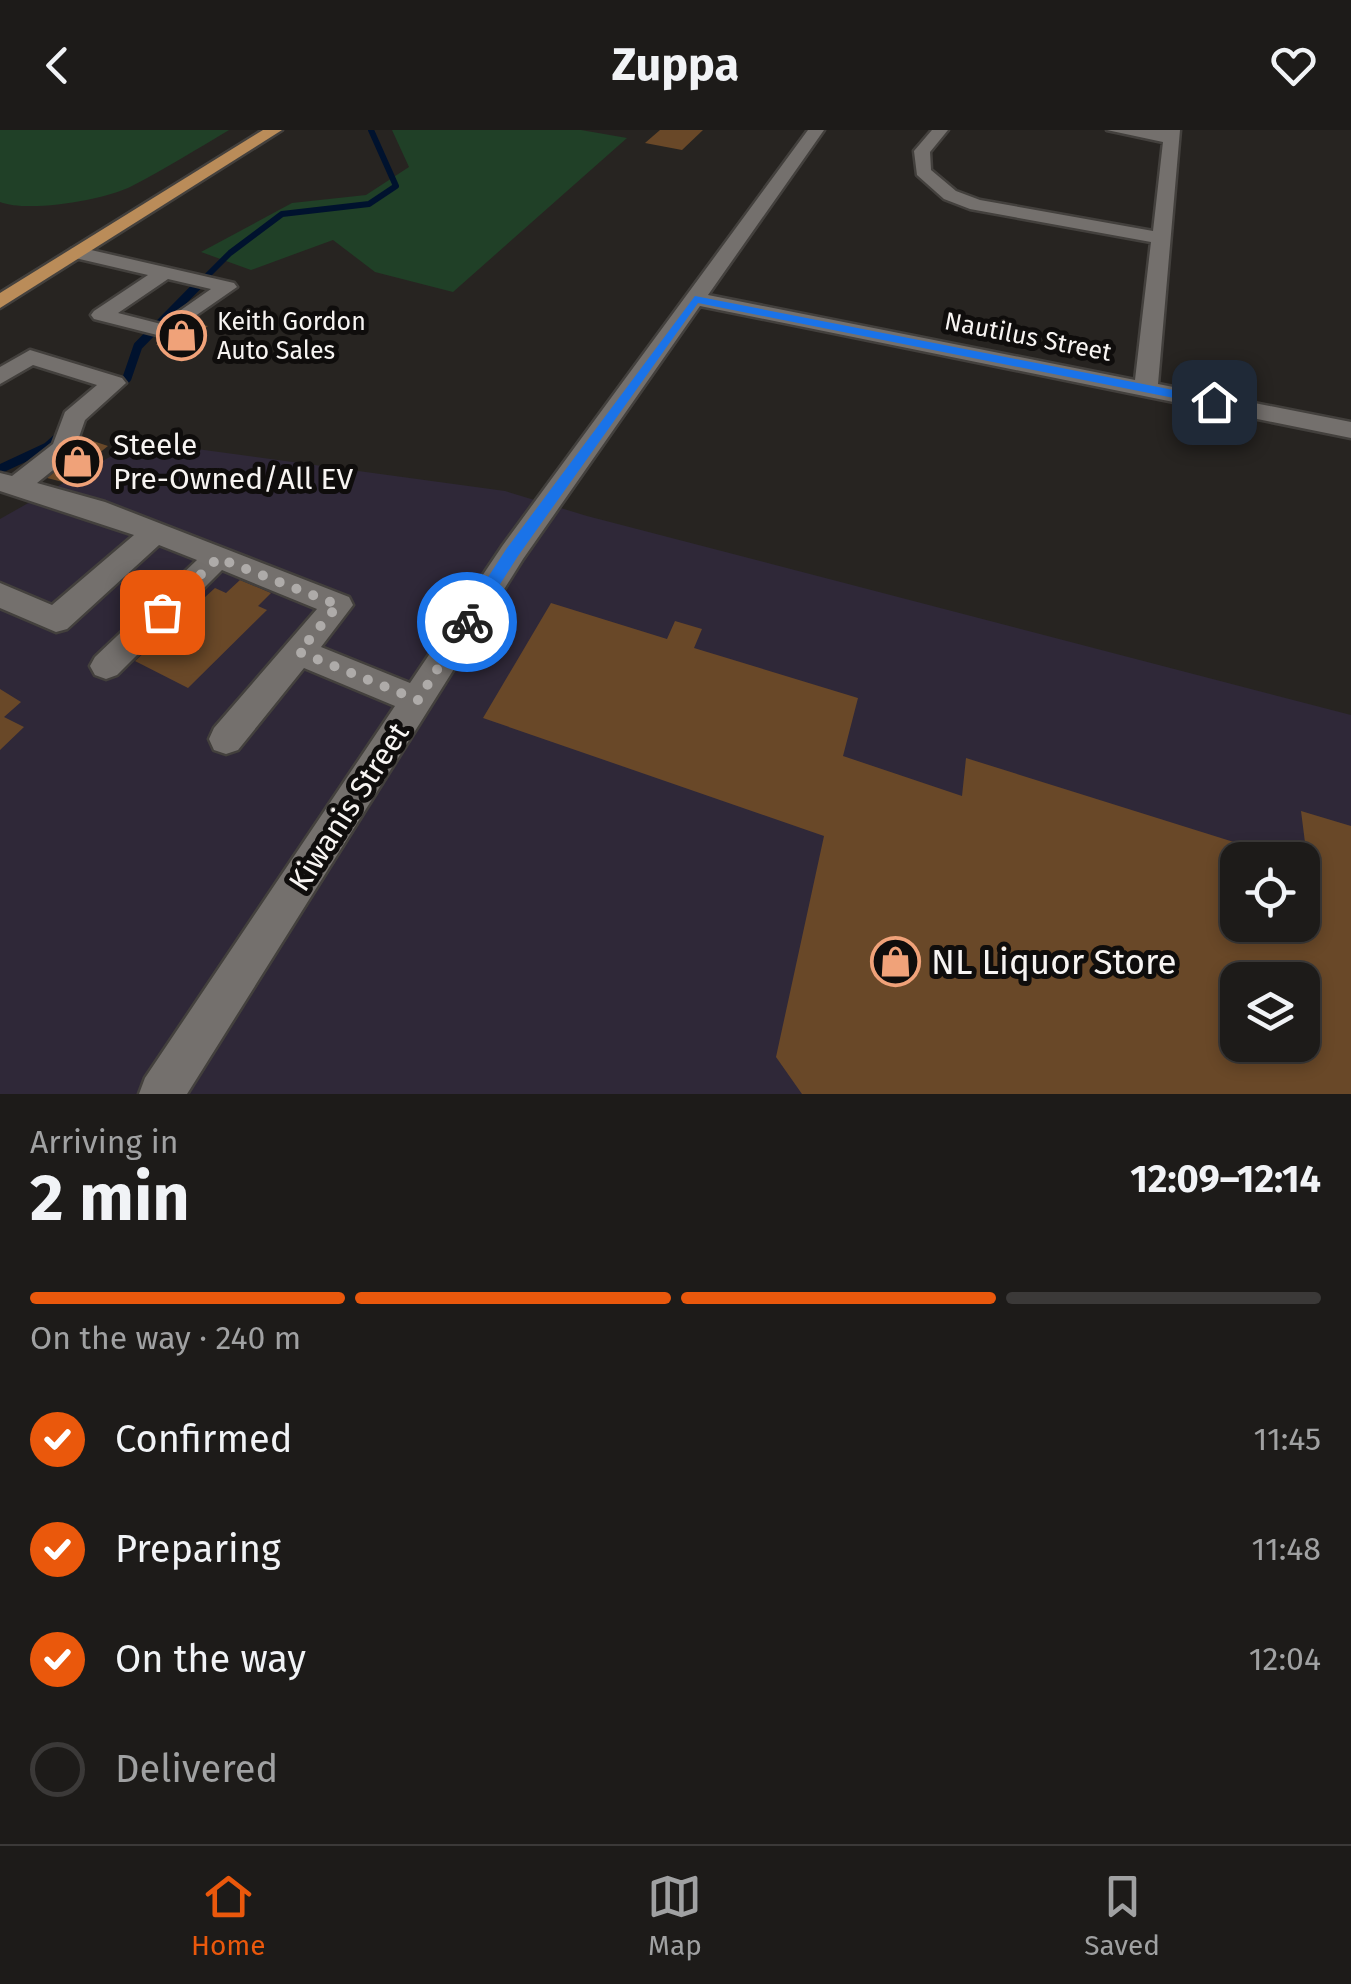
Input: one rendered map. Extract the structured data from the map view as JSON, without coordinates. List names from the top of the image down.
{
  "streets": {
    "street": ["Nautilus Street", "Kiwanis Street"]
  },
  "crossings": [
    ["Nautilus Street", "Kiwanis Street"]
  ],
  "places": {
    "shop": ["Keith Gordon Auto Sales", "Steele Pre-Owned/All EV", "NL Liquor Store"]
  },
  "page": {
    "header": "Zuppa",
    "heading": ["2 min", "Arriving in", "12:09–12:14"],
    "bar": "On the way · 240 m",
    "list": [
      ["Confirmed", "11:45"],
      ["Preparing", "11:48"],
      ["On the way", "12:04"],
      "Delivered"
    ],
    "tabs": ["Home", "Map", "Saved"]
  }
}
